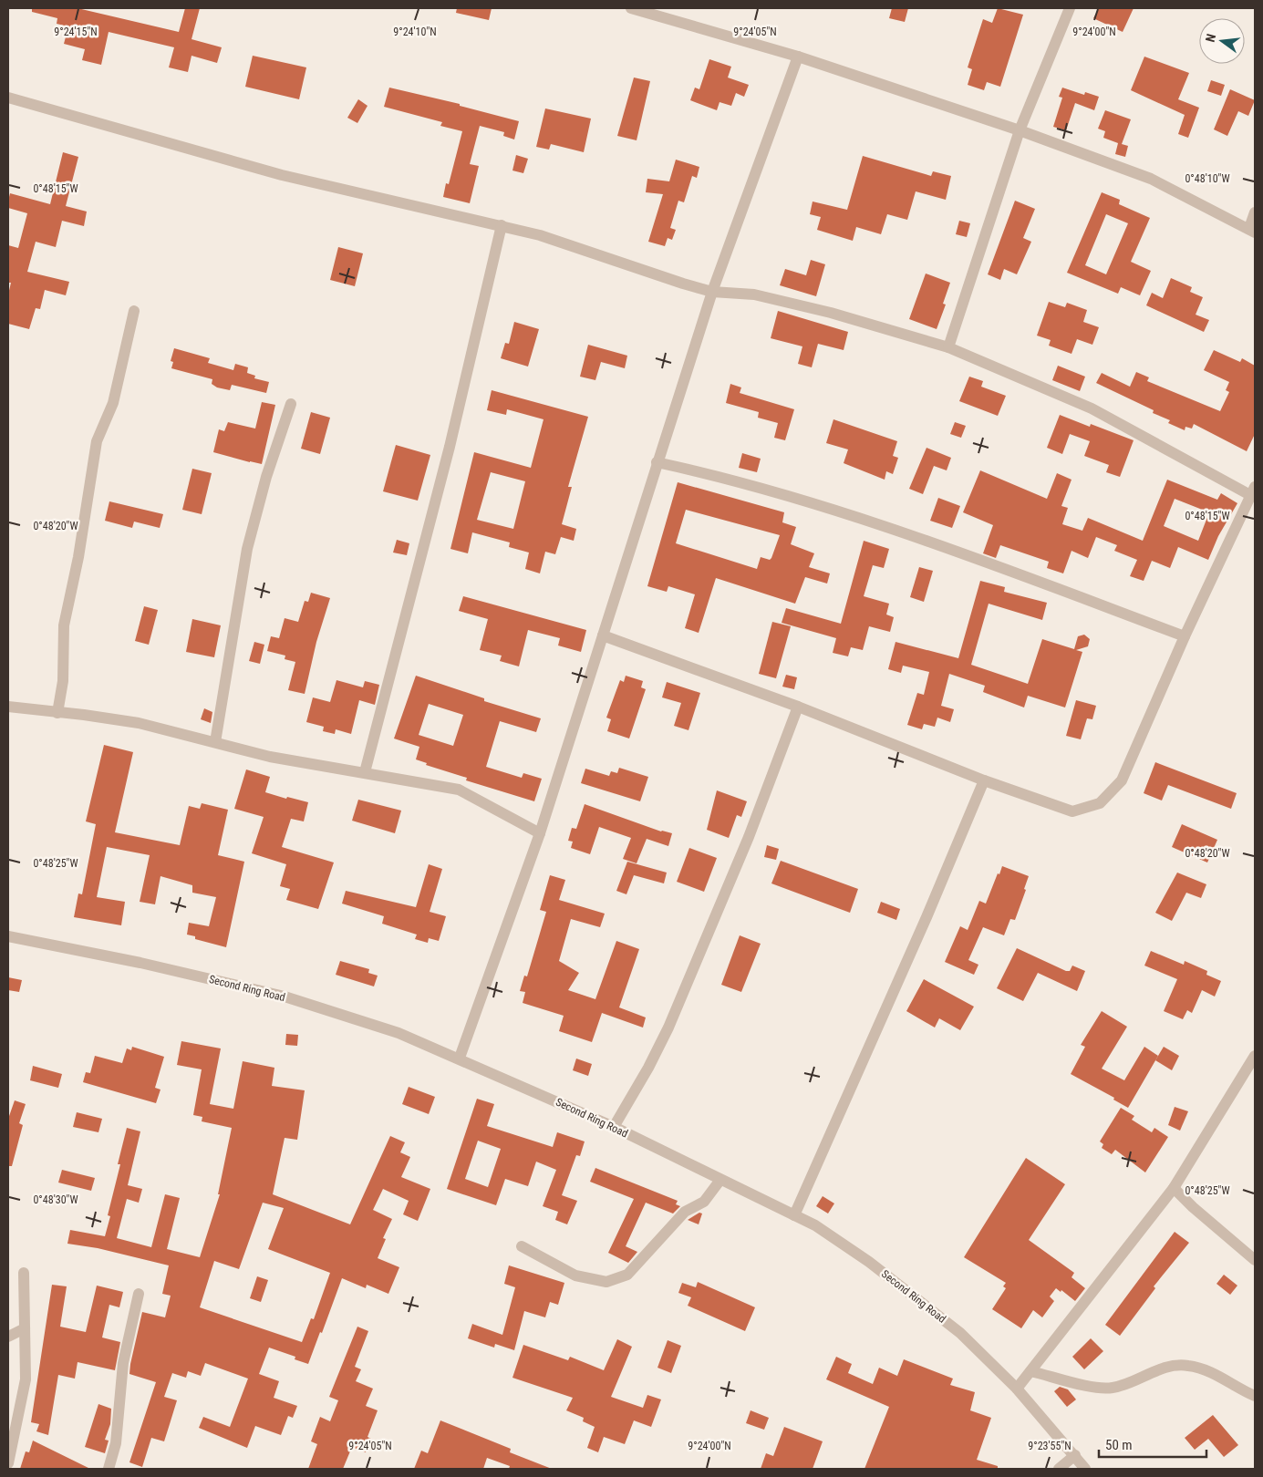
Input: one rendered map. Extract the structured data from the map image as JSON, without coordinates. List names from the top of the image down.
{
  "streets": {
    "street": ["Second Ring Road"]
  },
  "scale_bar": "50 m",
  "north": "left",
  "coordinates": [
    "9°24'15\"N",
    "9°24'10\"N",
    "9°24'05\"N",
    "9°24'00\"N",
    "0°48'10\"W",
    "0°48'15\"W",
    "0°48'20\"W",
    "0°48'25\"W",
    "0°48'30\"W",
    "9°23'55\"N"
  ]
}
